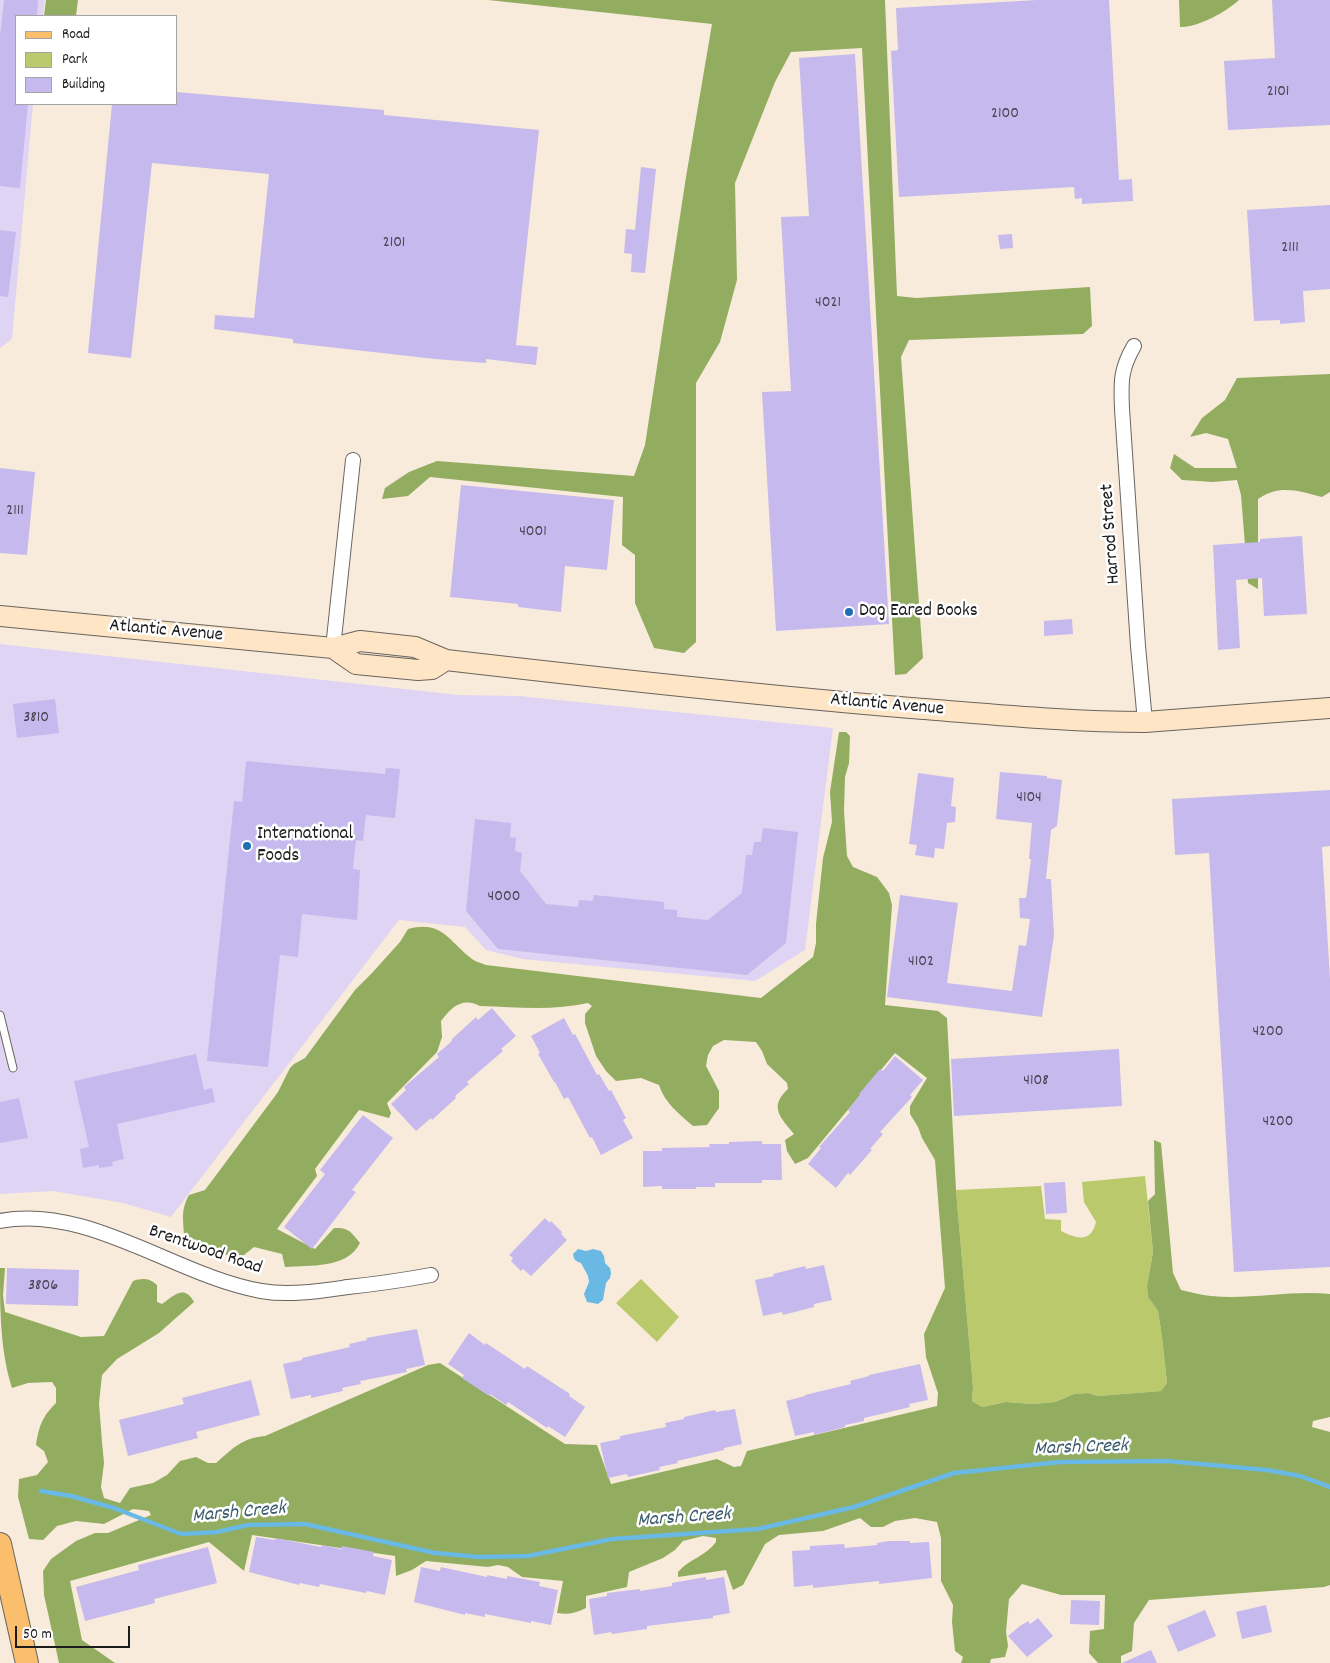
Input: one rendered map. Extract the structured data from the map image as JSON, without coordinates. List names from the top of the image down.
{
  "streets": {
    "main road": ["Atlantic Avenue"],
    "street": ["Harrod Street", "Brentwood Road"]
  },
  "crossings": [
    ["Harrod Street", "Atlantic Avenue"]
  ],
  "water": ["Marsh Creek"],
  "places": ["Dog Eared Books", "International Foods"],
  "house_numbers": [
    "2101",
    "2100",
    "2101",
    "2111",
    "4021",
    "2111",
    "4001",
    "3810",
    "4104",
    "4000",
    "4102",
    "4200",
    "4108",
    "4200",
    "3806"
  ],
  "legend": ["Road", "Park", "Building"],
  "scale_bar": "50 m"
}
